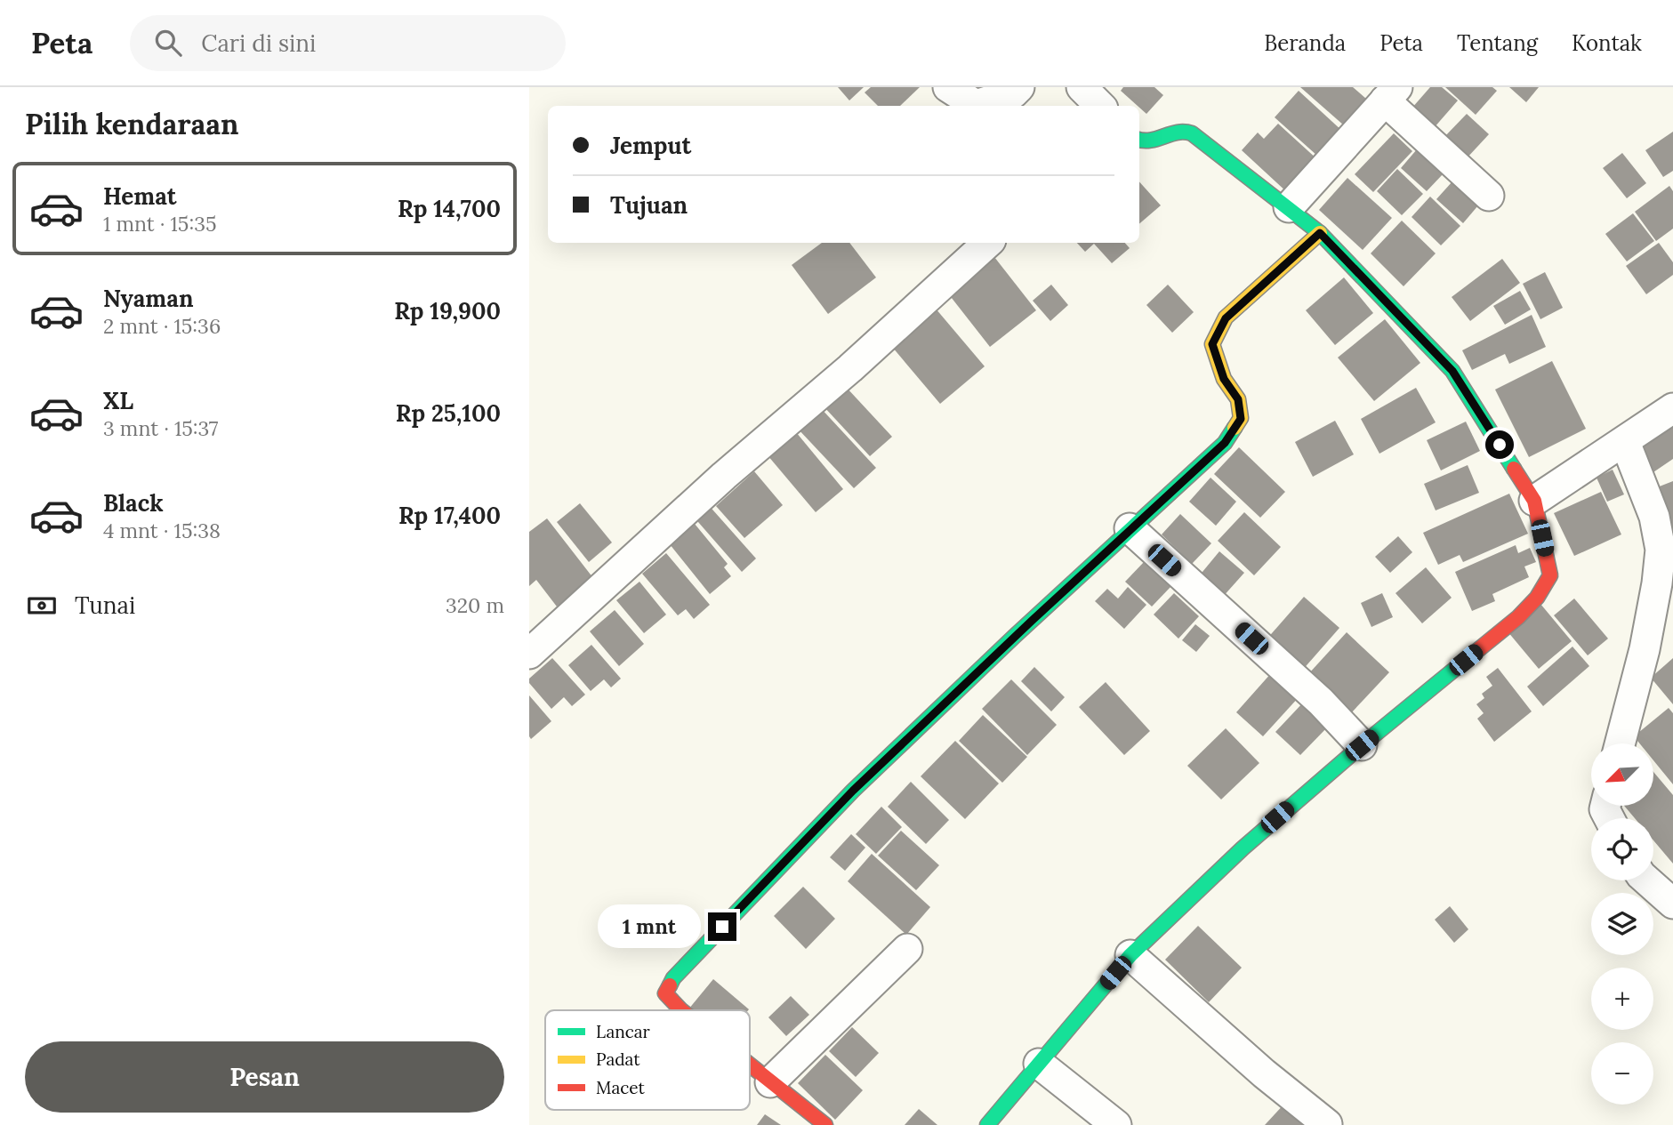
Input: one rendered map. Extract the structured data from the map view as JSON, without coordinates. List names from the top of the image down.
{
  "legend": ["Lancar", "Padat", "Macet"],
  "north": "bottom left",
  "page": {
    "header": "Peta",
    "search": "Cari di sini",
    "nav": [
      "Beranda",
      "Peta",
      "Tentang",
      "Kontak"
    ],
    "heading": "Pilih kendaraan",
    "banner": ["Jemput", "Tujuan"],
    "list": [
      {
        "name": "Hemat",
        "note": "1 mnt · 15:35",
        "value": "Rp 14,700"
      },
      {
        "name": "Nyaman",
        "note": "2 mnt · 15:36",
        "value": "Rp 19,900"
      },
      {
        "name": "XL",
        "note": "3 mnt · 15:37",
        "value": "Rp 25,100"
      },
      {
        "name": "Black",
        "note": "4 mnt · 15:38",
        "value": "Rp 17,400"
      }
    ],
    "pay": ["Tunai", "320 m"],
    "map_buttons": ["+", "−"],
    "bubble": "1 mnt",
    "buttons": "Pesan"
  }
}
